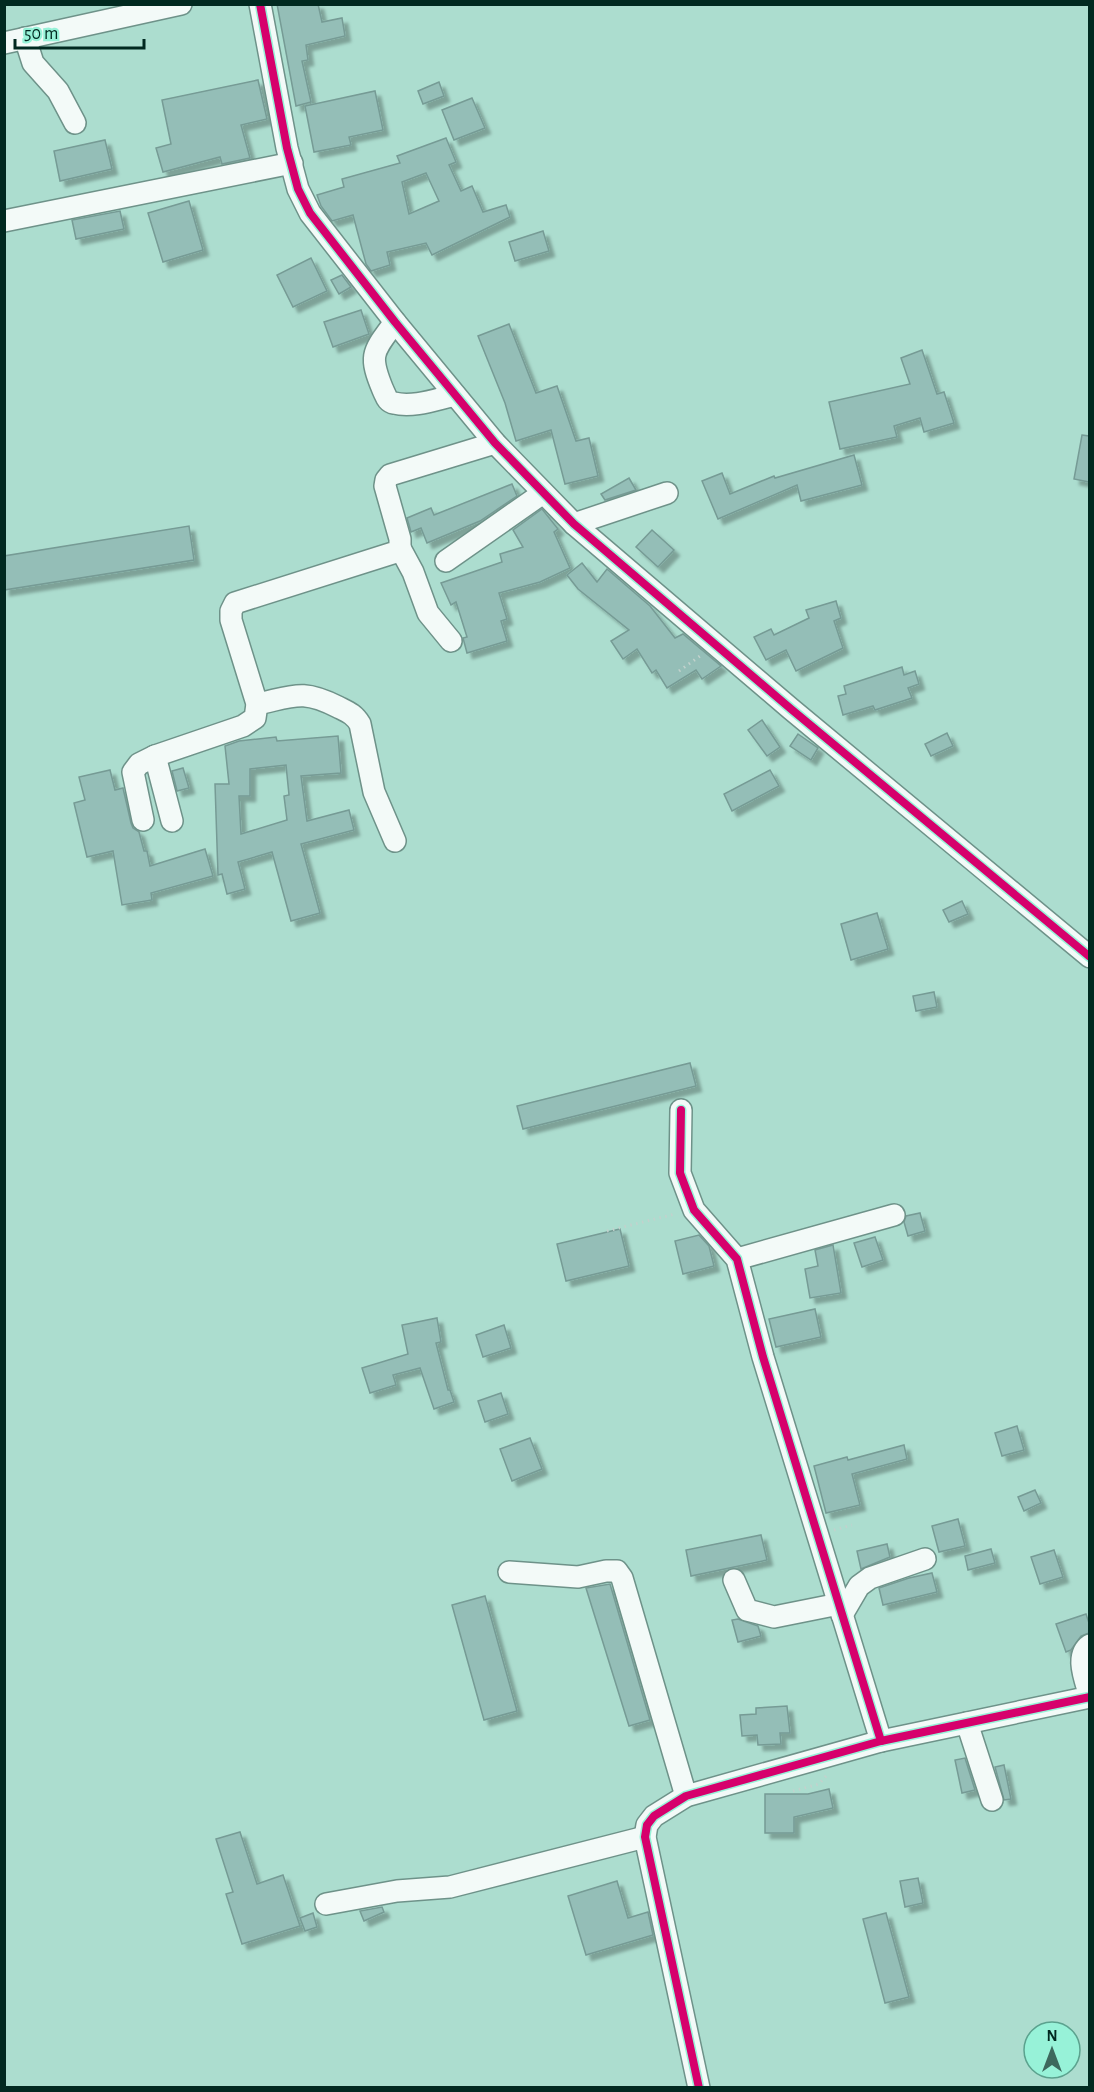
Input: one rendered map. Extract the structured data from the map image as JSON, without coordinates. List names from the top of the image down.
{
  "scale_bar": "50 m",
  "north": "top"
}
